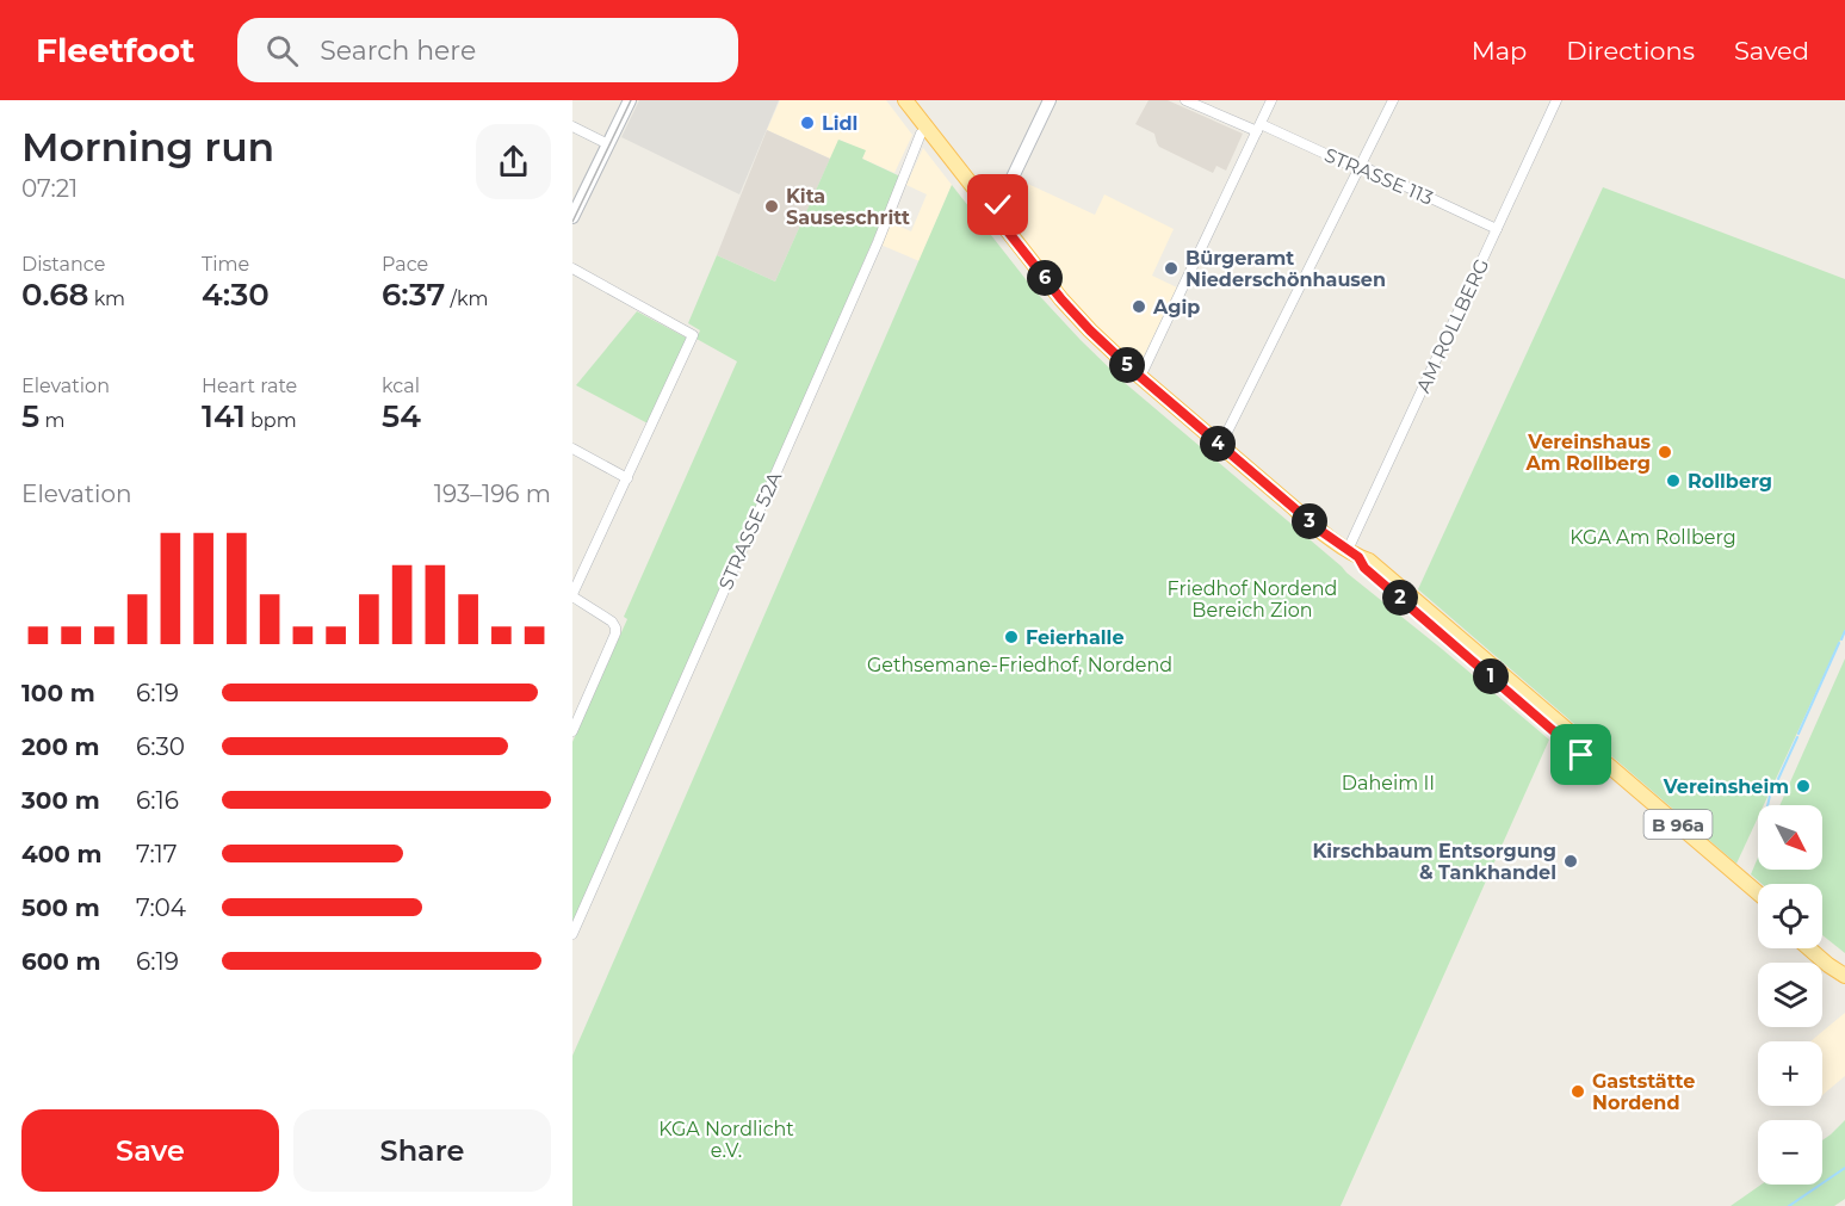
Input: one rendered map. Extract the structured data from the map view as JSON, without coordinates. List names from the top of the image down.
{
  "streets": {
    "main road": ["B 96a"],
    "street": ["STRASSE 113", "AM ROLLBERG", "STRASSE 52A"]
  },
  "crossings": [
    ["STRASSE 113", "AM ROLLBERG"],
    ["AM ROLLBERG", "B 96a"],
    ["STRASSE 52A", "B 96a"]
  ],
  "parks": [
    "KGA Am Rollberg",
    "Friedhof Nordend Bereich Zion",
    "Gethsemane-Friedhof, Nordend",
    "Daheim II",
    "KGA Nordlicht e.V."
  ],
  "places": [
    "Lidl",
    "Kita Sauseschritt",
    "Bürgeramt Niederschönhausen",
    "Agip",
    "Vereinshaus Am Rollberg",
    "Rollberg",
    "Feierhalle",
    "Vereinsheim",
    "Kirschbaum Entsorgung & Tankhandel",
    "Gaststätte Nordend"
  ],
  "north": "bottom right",
  "page": {
    "header": "Fleetfoot",
    "search": "Search here",
    "nav": ["Map", "Directions", "Saved"],
    "heading": ["Morning run", "07:21"],
    "stats": [
      ["Distance", "0.68 km"],
      ["Time", "4:30"],
      ["Pace", "6:37 /km"],
      ["Elevation", "5 m"],
      ["Heart rate", "141 bpm"],
      ["kcal", "54"]
    ],
    "pins": [
      "6",
      "5",
      "4",
      "3",
      "2",
      "1"
    ],
    "chart": ["Elevation", "193–196 m"],
    "list": [
      {
        "name": "100 m",
        "note": "6:19"
      },
      {
        "name": "200 m",
        "note": "6:30"
      },
      {
        "name": "300 m",
        "note": "6:16"
      },
      {
        "name": "400 m",
        "note": "7:17"
      },
      {
        "name": "500 m",
        "note": "7:04"
      },
      {
        "name": "600 m",
        "note": "6:19"
      }
    ],
    "map_buttons": ["+", "−"],
    "buttons": ["Save", "Share"]
  }
}
